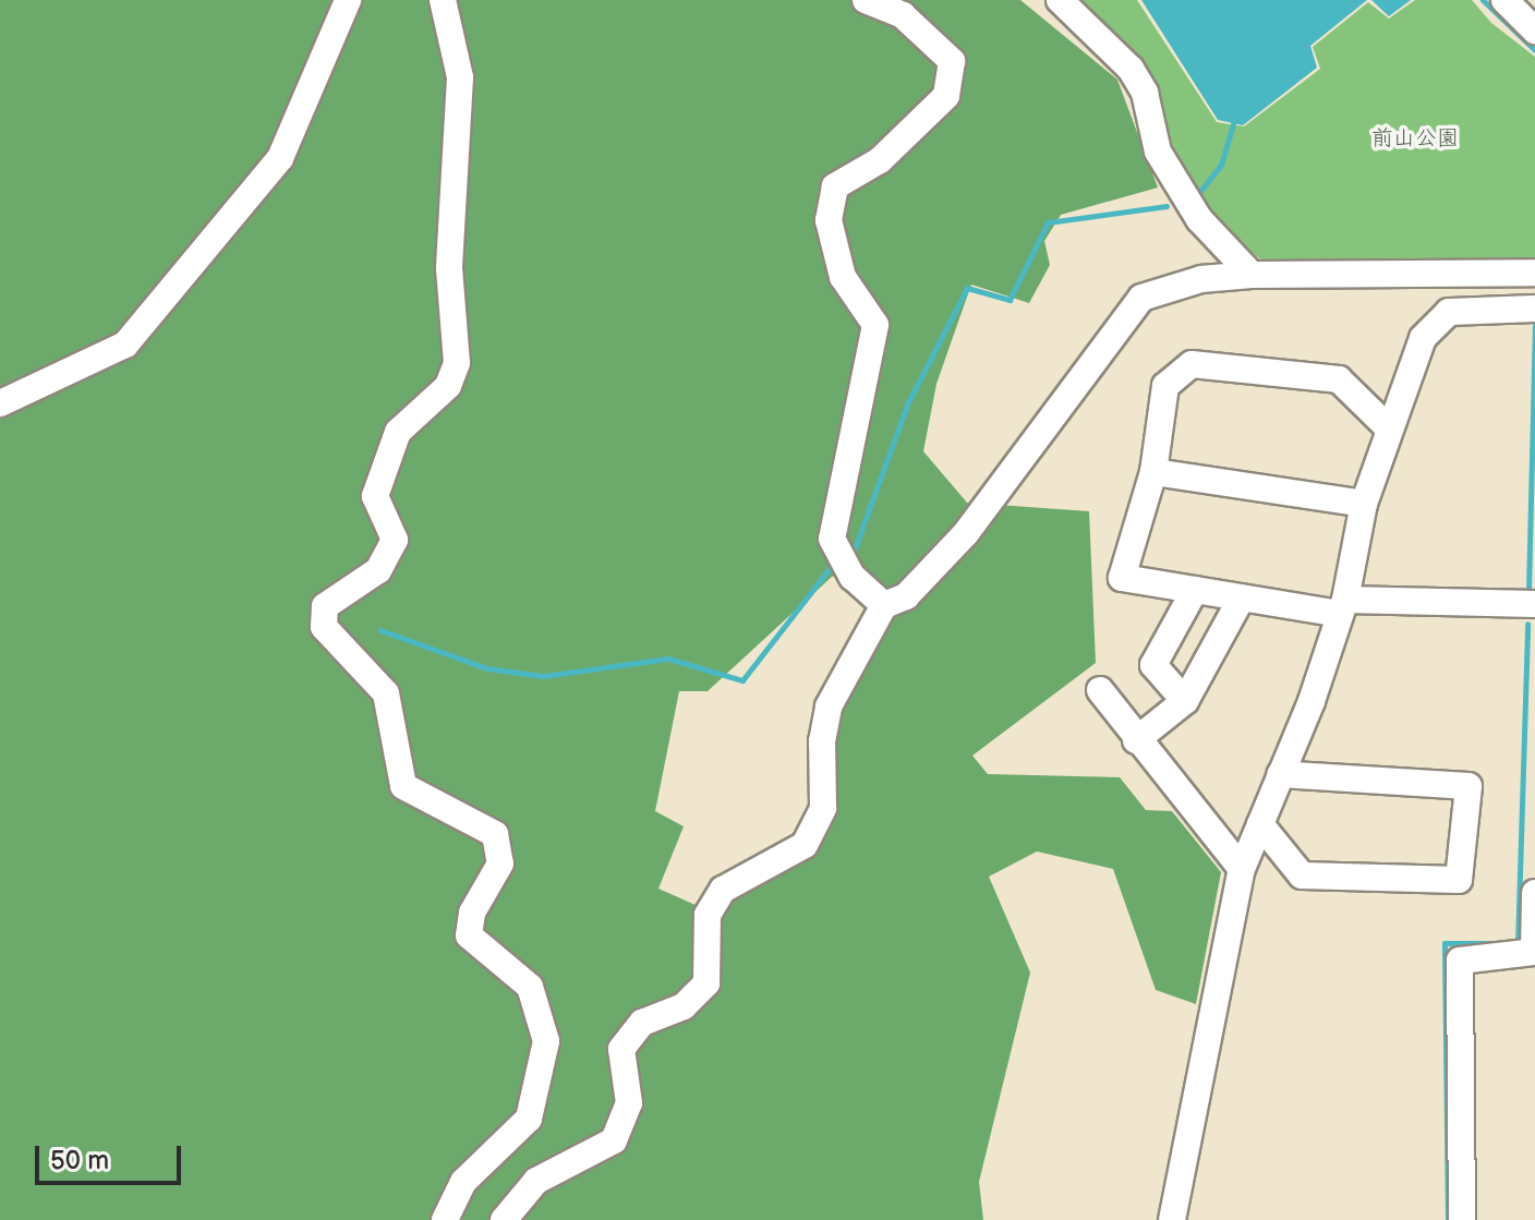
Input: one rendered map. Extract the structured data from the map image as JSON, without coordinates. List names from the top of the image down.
{
  "parks": ["前山公園"],
  "scale_bar": "50 m"
}
